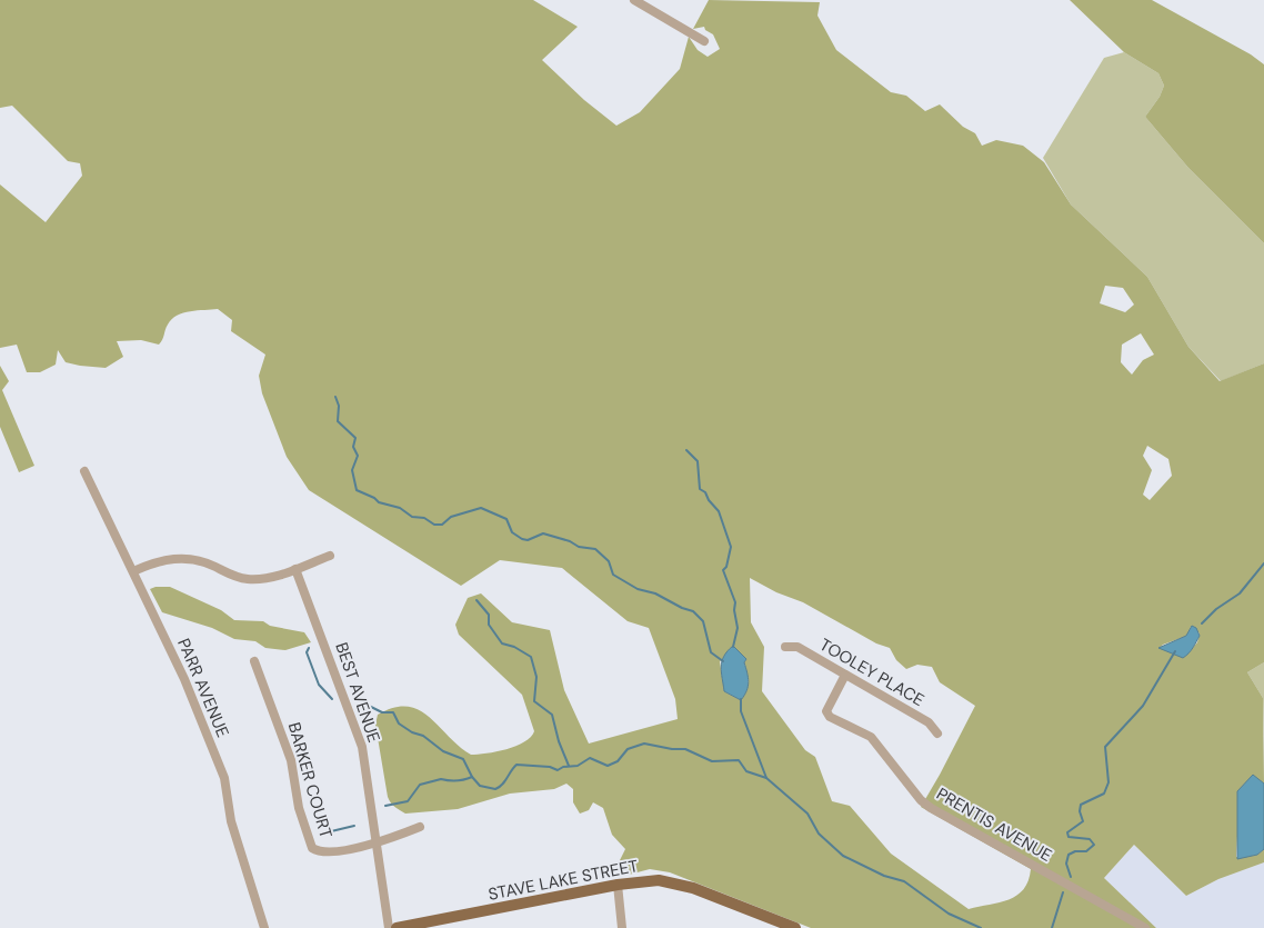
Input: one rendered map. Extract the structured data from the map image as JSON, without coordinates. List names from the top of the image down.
{
  "streets": {
    "main road": ["STAVE LAKE STREET"],
    "street": [
      "TOOLEY PLACE",
      "PARR AVENUE",
      "BEST AVENUE",
      "BARKER COURT",
      "PRENTIS AVENUE"
    ]
  },
  "crossings": [
    ["TOOLEY PLACE", "PRENTIS AVENUE"],
    ["BEST AVENUE", "BARKER COURT"]
  ]
}
